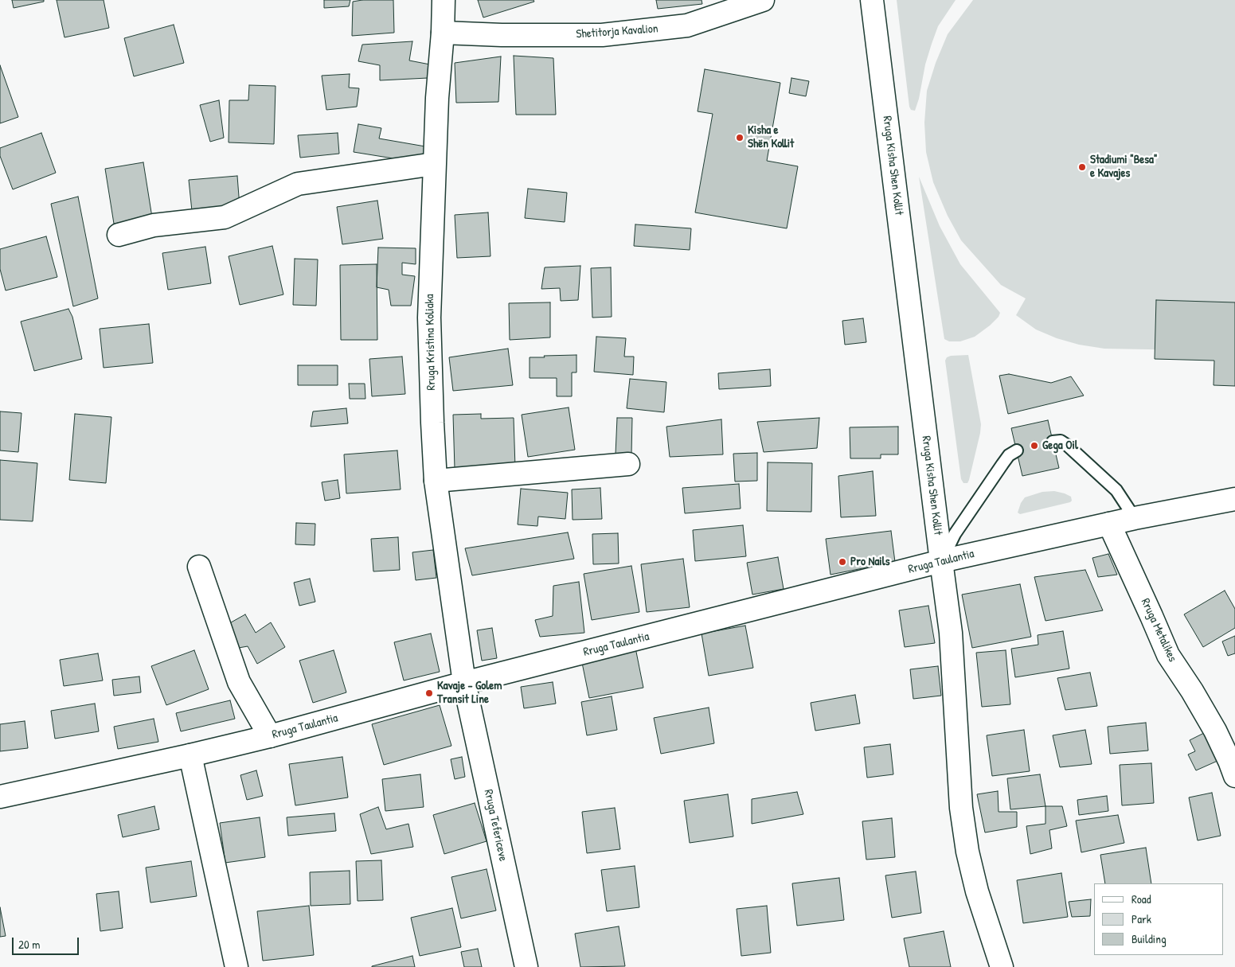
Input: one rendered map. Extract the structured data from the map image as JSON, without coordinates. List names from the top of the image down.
{
  "streets": {
    "street": [
      "Shetitorja Kavalion",
      "Rruga Kisha Shen Kollit",
      "Rruga Kristina Koliaka",
      "Rruga Taulantia",
      "Rruga Metalikes",
      "Rruga Tefericeve"
    ]
  },
  "crossings": [
    ["Shetitorja Kavalion", "Rruga Kristina Koliaka"],
    ["Rruga Kisha Shen Kollit", "Rruga Taulantia"],
    ["Rruga Kristina Koliaka", "Rruga Taulantia"],
    ["Rruga Kristina Koliaka", "Rruga Tefericeve"],
    ["Rruga Taulantia", "Rruga Metalikes"],
    ["Rruga Taulantia", "Rruga Tefericeve"]
  ],
  "places": [
    "Kisha e Shën Kollit",
    "Stadiumi \"Besa\" e Kavajes",
    "Gega Oil",
    "Pro Nails",
    "Kavaje - Golem Transit Line"
  ],
  "legend": ["Road", "Park", "Building"],
  "scale_bar": "20 m"
}
